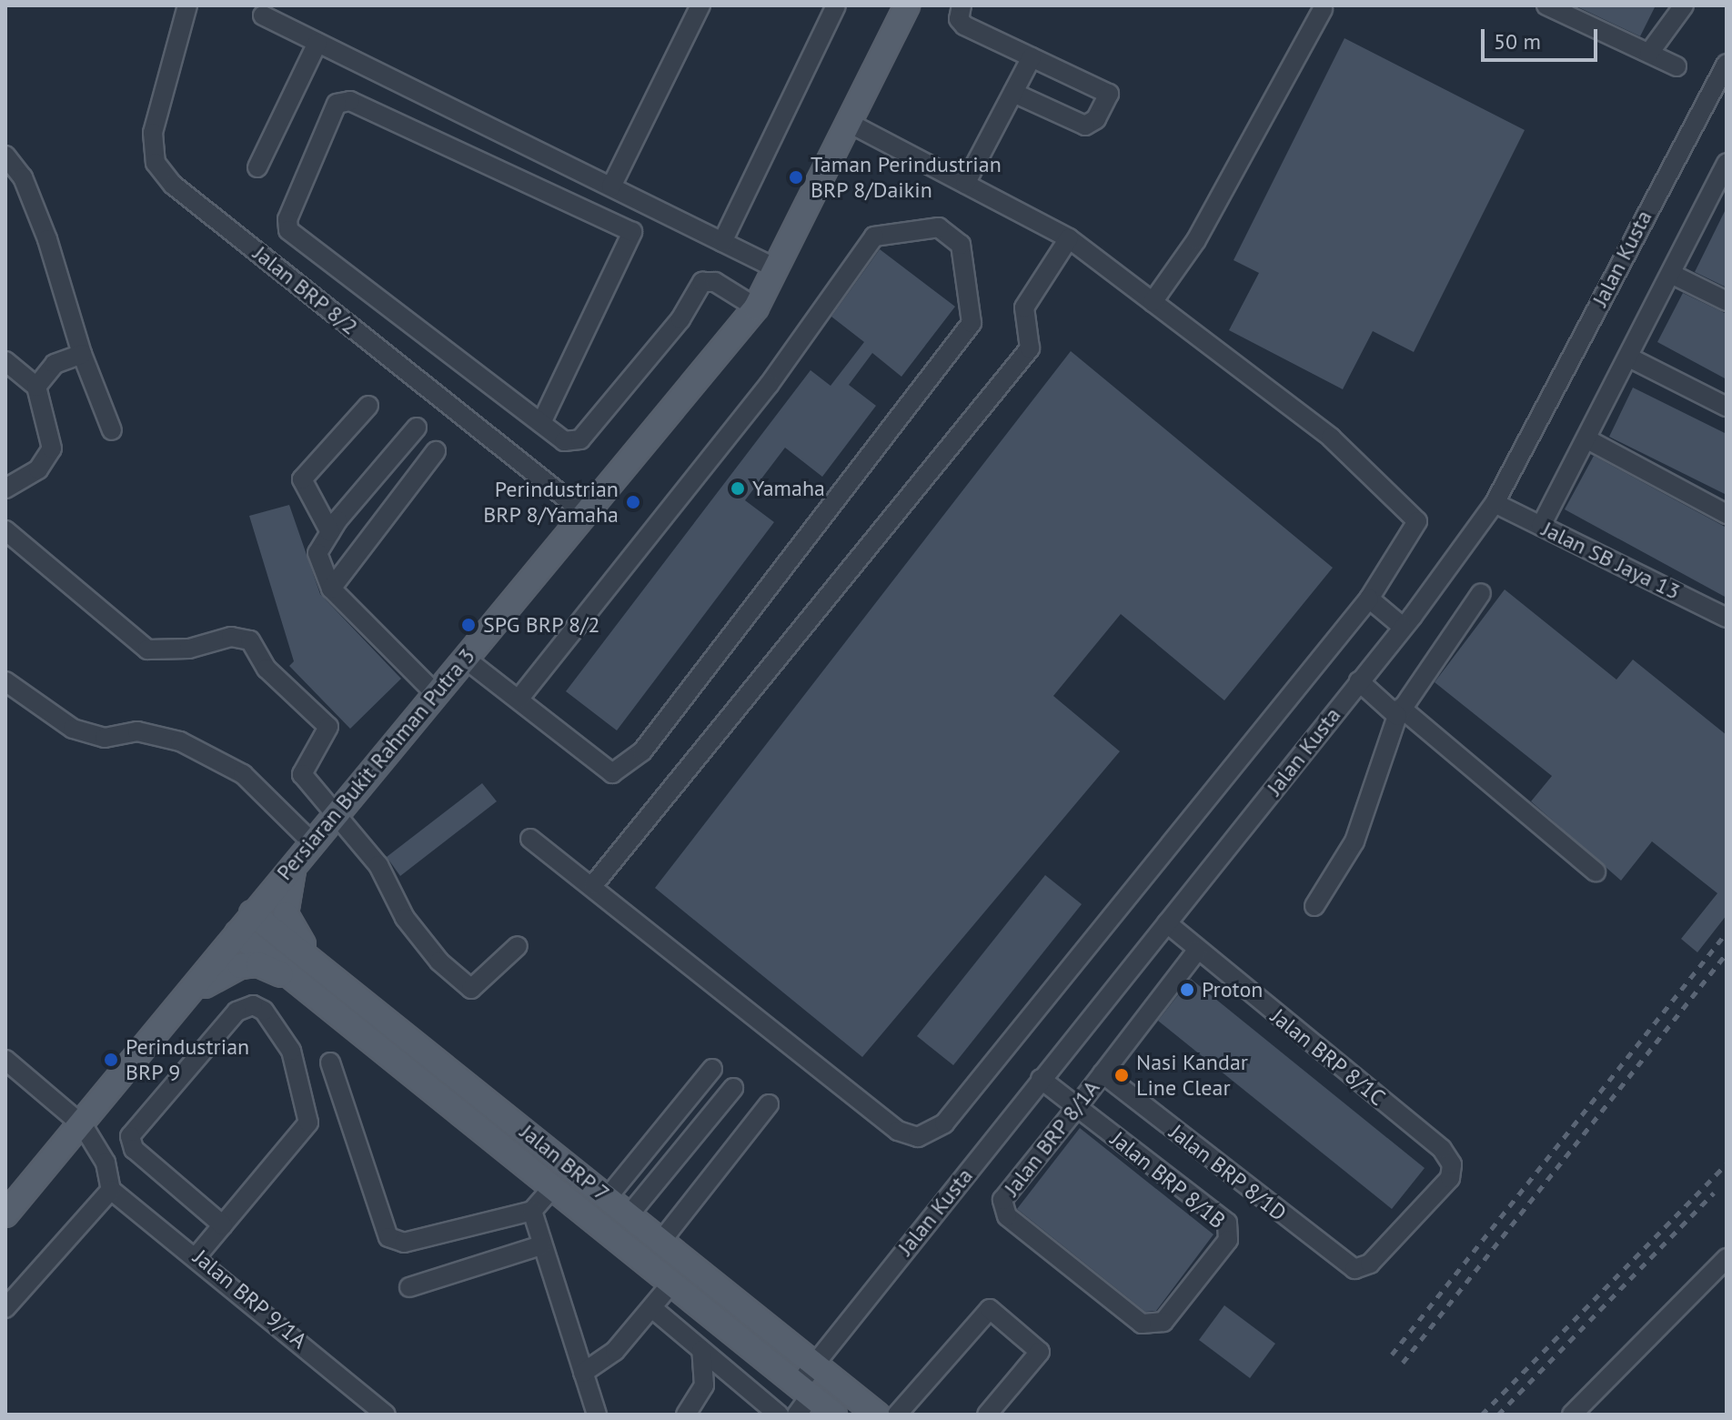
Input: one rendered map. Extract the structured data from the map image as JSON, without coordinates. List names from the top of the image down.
{
  "streets": {
    "main road": ["Persiaran Bukit Rahman Putra 3", "Jalan BRP 7"],
    "street": [
      "Jalan Kusta",
      "Jalan BRP 8/2",
      "Jalan SB Jaya 13",
      "Jalan BRP 8/1C",
      "Jalan BRP 8/1A",
      "Jalan BRP 8/1D",
      "Jalan BRP 8/1B",
      "Jalan BRP 9/1A"
    ]
  },
  "crossings": [
    ["Jalan Kusta", "Jalan SB Jaya 13"],
    ["Jalan Kusta", "Jalan BRP 8/1C"],
    ["Jalan Kusta", "Jalan BRP 7"],
    ["Jalan Kusta", "Jalan BRP 8/1B"],
    ["Jalan BRP 8/2", "Persiaran Bukit Rahman Putra 3"],
    ["Persiaran Bukit Rahman Putra 3", "Jalan BRP 7"],
    ["Jalan BRP 8/1C", "Jalan BRP 8/1A"],
    ["Jalan BRP 8/1C", "Jalan BRP 8/1D"],
    ["Jalan BRP 8/1A", "Jalan BRP 8/1D"],
    ["Jalan BRP 8/1A", "Jalan BRP 8/1B"]
  ],
  "places": [
    "Taman Perindustrian BRP 8/Daikin",
    "Yamaha",
    "Perindustrian BRP 8/Yamaha",
    "SPG BRP 8/2",
    "Proton",
    "Perindustrian BRP 9",
    "Nasi Kandar Line Clear"
  ],
  "scale_bar": "50 m"
}
